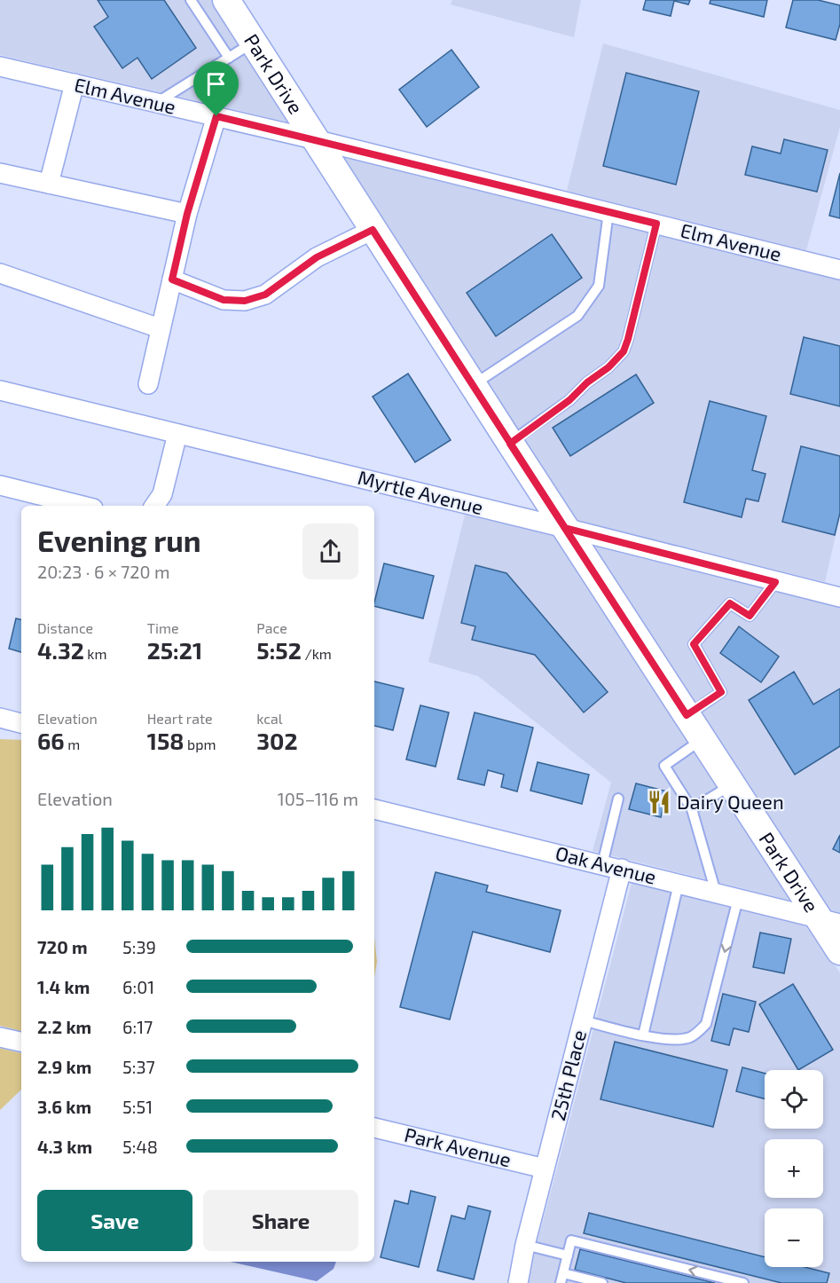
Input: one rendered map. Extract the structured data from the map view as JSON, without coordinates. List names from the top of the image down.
{
  "streets": {
    "street": [
      "Park Drive",
      "Elm Avenue",
      "Myrtle Avenue",
      "Oak Avenue",
      "25th Place",
      "Park Avenue"
    ]
  },
  "crossings": [
    ["Park Drive", "Elm Avenue"],
    ["Park Drive", "Myrtle Avenue"],
    ["Park Drive", "Oak Avenue"],
    ["Oak Avenue", "25th Place"],
    ["25th Place", "Park Avenue"]
  ],
  "places": {
    "restaurant": ["Dairy Queen"]
  },
  "page": {
    "heading": ["Evening run", "20:23 · 6 × 720 m"],
    "stats": [
      ["Distance", "4.32 km"],
      ["Time", "25:21"],
      ["Pace", "5:52 /km"],
      ["Elevation", "66 m"],
      ["Heart rate", "158 bpm"],
      ["kcal", "302"]
    ],
    "chart": ["Elevation", "105–116 m"],
    "list": [
      {
        "name": "720 m",
        "note": "5:39"
      },
      {
        "name": "1.4 km",
        "note": "6:01"
      },
      {
        "name": "2.2 km",
        "note": "6:17"
      },
      {
        "name": "2.9 km",
        "note": "5:37"
      },
      {
        "name": "3.6 km",
        "note": "5:51"
      },
      {
        "name": "4.3 km",
        "note": "5:48"
      }
    ],
    "map_buttons": ["+", "−"],
    "buttons": ["Save", "Share"]
  }
}
